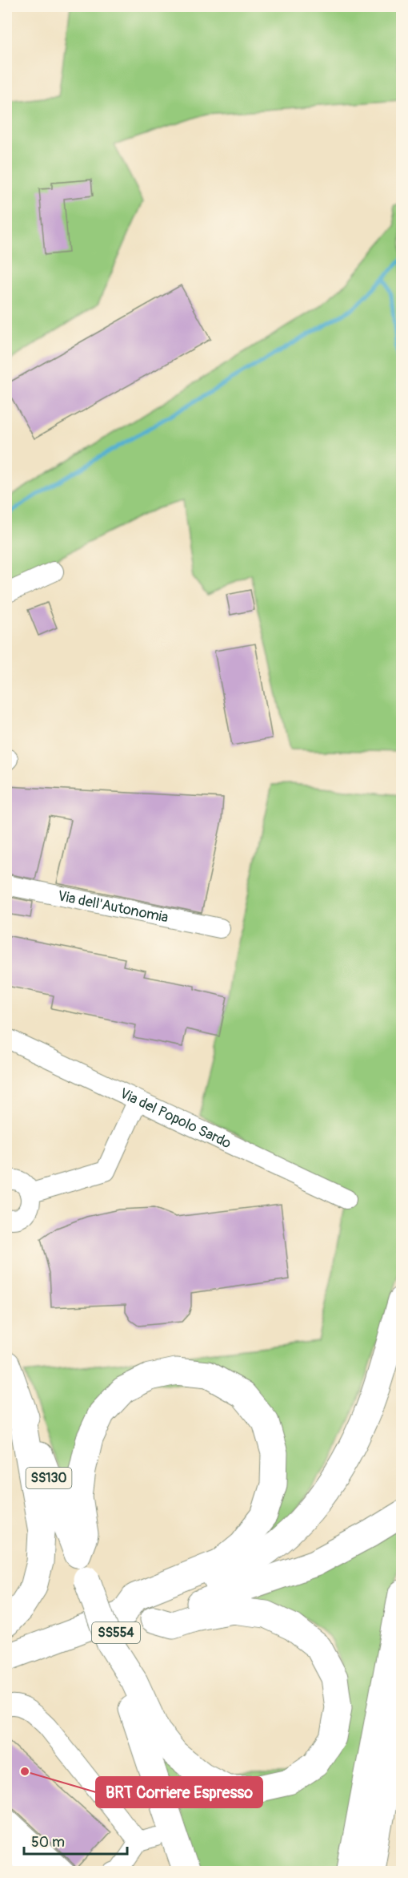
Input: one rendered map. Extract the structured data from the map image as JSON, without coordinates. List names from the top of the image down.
{
  "streets": {
    "highway": ["SS130", "SS554"],
    "street": ["Via dell'Autonomia", "Via del Popolo Sardo"]
  },
  "places": ["BRT Corriere Espresso"],
  "scale_bar": "50 m"
}
